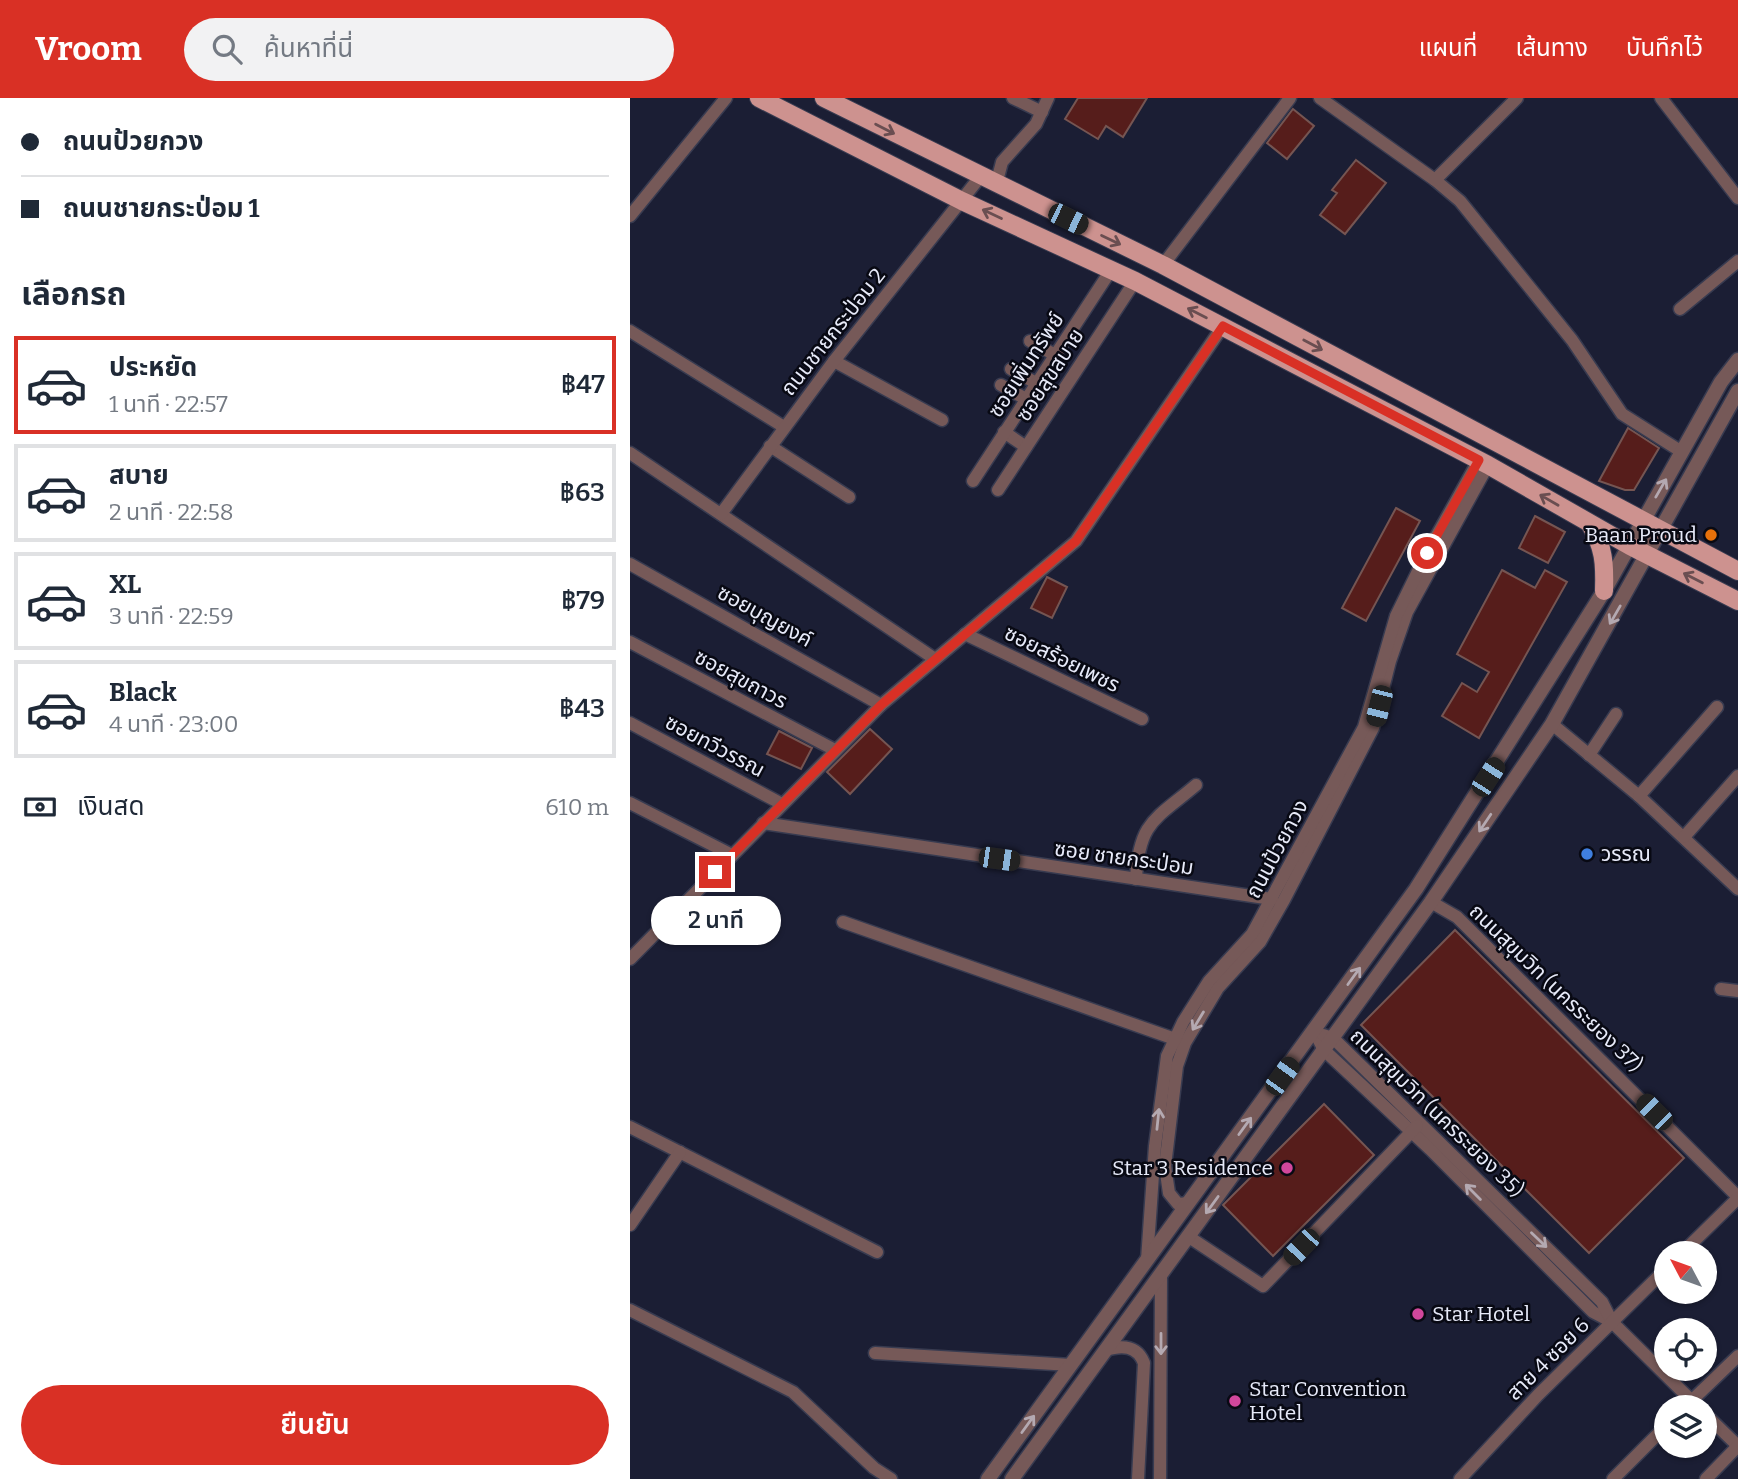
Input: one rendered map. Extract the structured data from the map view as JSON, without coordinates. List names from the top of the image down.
{
  "streets": {
    "street": [
      "ถนนชายกระป่อม 2",
      "ซอยเพิ่มทรัพย์",
      "ซอยสุขสบาย",
      "ซอยบุญยงค์",
      "ซอยสร้อยเพชร",
      "ซอยสุขถาวร",
      "ซอยทวีวรรณ",
      "ถนนป้วยกวง",
      "ซอย ชายกระป่อม",
      "ถนนสุขุมวิท (นครระยอง 37)",
      "ถนนสุขุมวิท (นครระยอง 35)",
      "สาย 4 ซอย 6"
    ]
  },
  "crossings": [
    ["ถนนป้วยกวง", "ซอย ชายกระป่อม"],
    ["ถนนสุขุมวิท (นครระยอง 35)", "สาย 4 ซอย 6"]
  ],
  "places": [
    "Baan Proud",
    "วรรณ",
    "Star 3 Residence",
    "Star Hotel",
    "Star Convention Hotel"
  ],
  "north": "top left",
  "page": {
    "header": "Vroom",
    "search": "ค้นหาที่นี่",
    "nav": ["แผนที่", "เส้นทาง", "บันทึกไว้"],
    "banner": ["ถนนป้วยกวง", "ถนนชายกระป่อม 1"],
    "heading": "เลือกรถ",
    "list": [
      {
        "name": "ประหยัด",
        "note": "1 นาที · 22:57",
        "value": "฿47"
      },
      {
        "name": "สบาย",
        "note": "2 นาที · 22:58",
        "value": "฿63"
      },
      {
        "name": "XL",
        "note": "3 นาที · 22:59",
        "value": "฿79"
      },
      {
        "name": "Black",
        "note": "4 นาที · 23:00",
        "value": "฿43"
      }
    ],
    "pay": ["เงินสด", "610 m"],
    "bubble": "2 นาที",
    "buttons": "ยืนยัน"
  }
}
